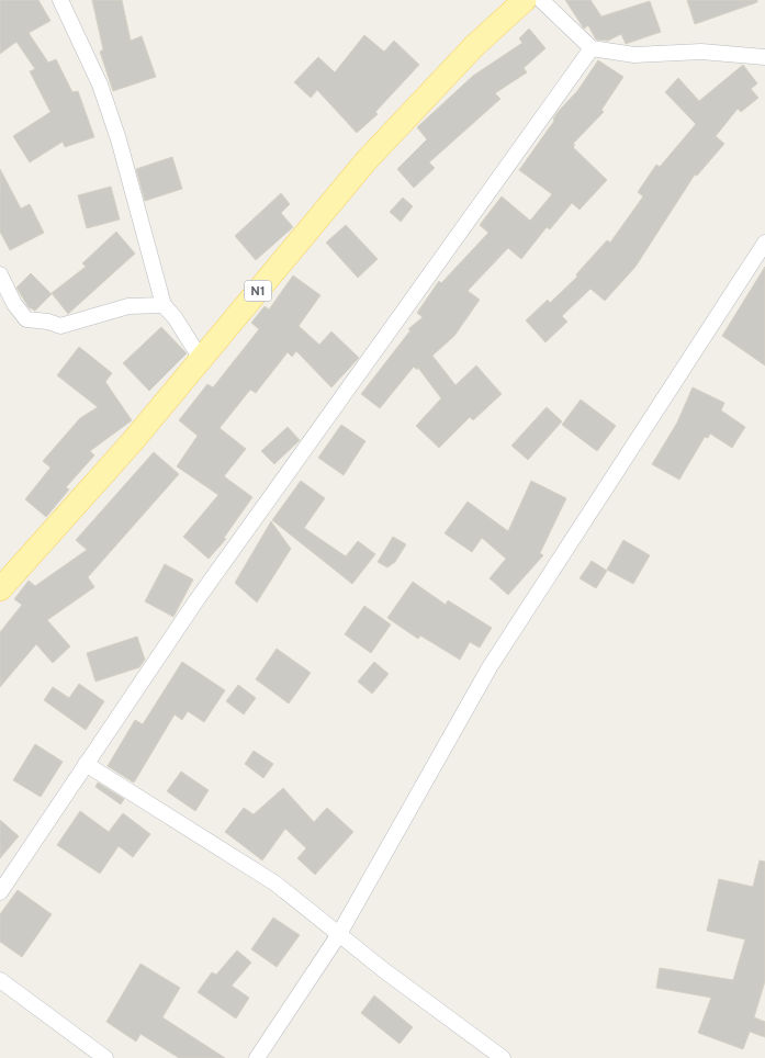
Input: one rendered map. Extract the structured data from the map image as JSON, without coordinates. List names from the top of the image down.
{
  "streets": {
    "main road": ["N1"]
  }
}
